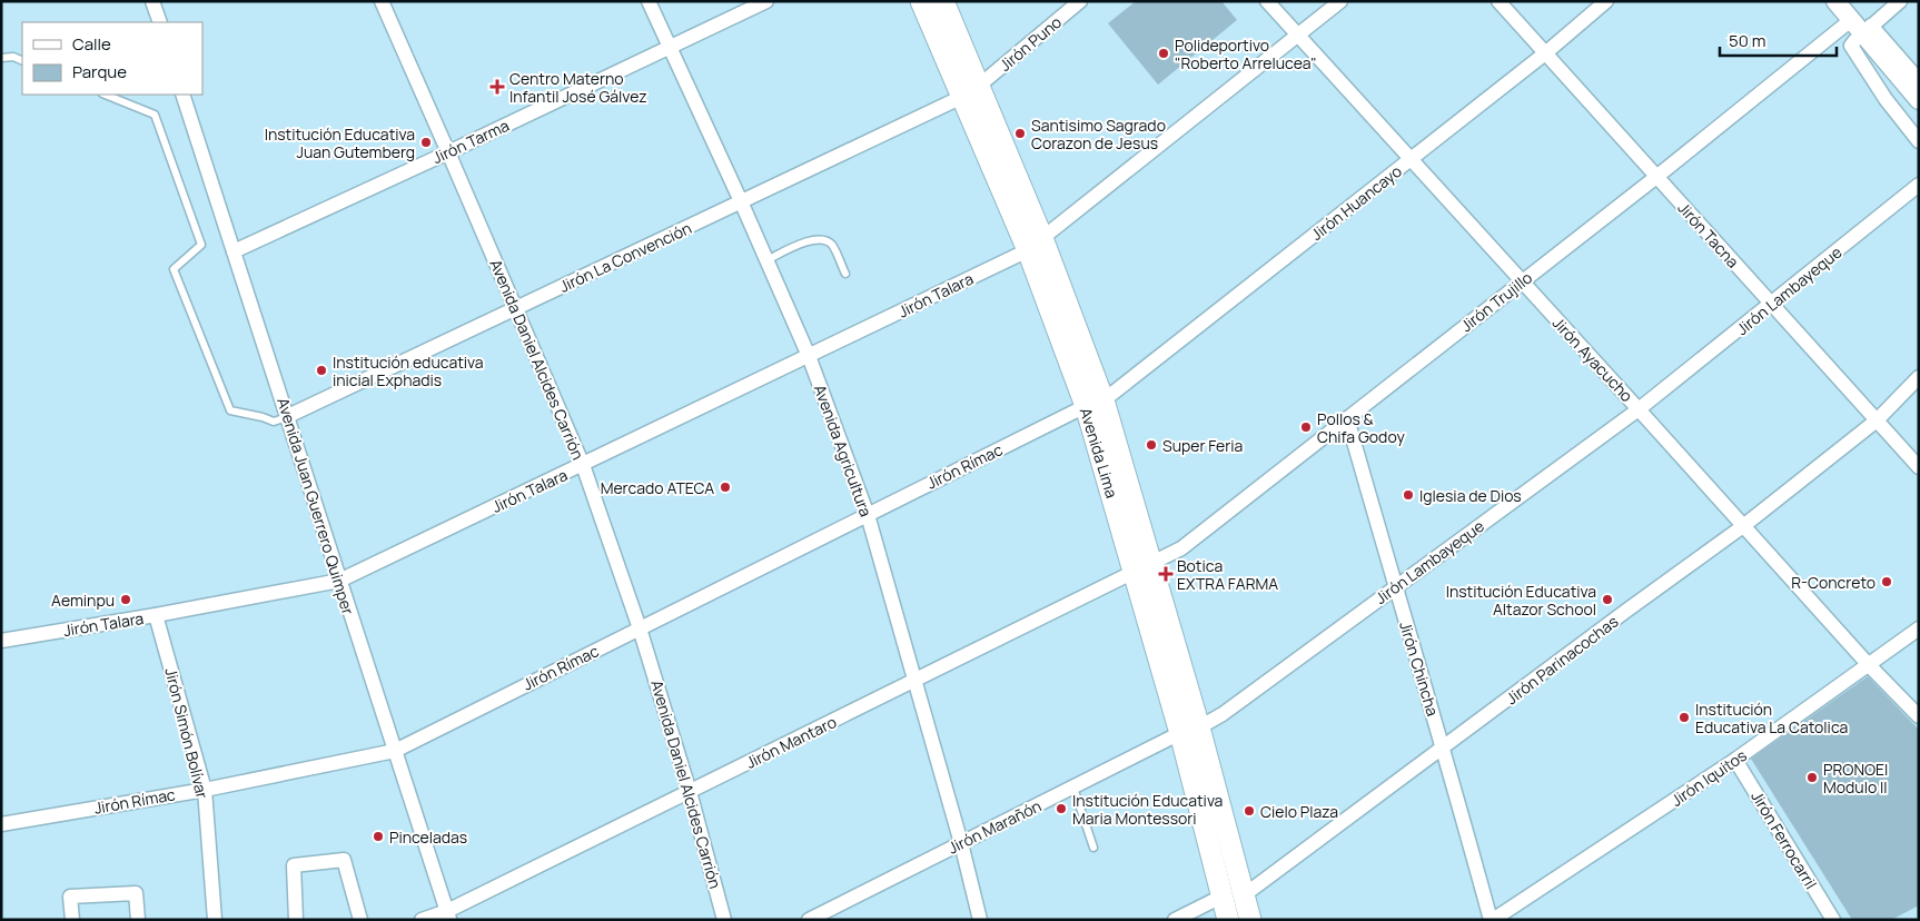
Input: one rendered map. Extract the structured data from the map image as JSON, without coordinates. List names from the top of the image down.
{
  "streets": {
    "main road": ["Avenida Lima"],
    "street": [
      "Jirón Puno",
      "Jirón Tarma",
      "Jirón Huancayo",
      "Jirón Tacna",
      "Jirón La Convención",
      "Jirón Lambayeque",
      "Jirón Talara",
      "Jirón Trujillo",
      "Avenida Daniel Alcides Carrión",
      "Jirón Ayacucho",
      "Avenida Agricultura",
      "Jirón Rímac",
      "Avenida Juan Guerrero Quimper",
      "Jirón Parinacochas",
      "Jirón Chincha",
      "Jirón Simón Bolívar",
      "Jirón Mantaro",
      "Jirón Iquitos",
      "Jirón Marañón",
      "Jirón Ferrocarril"
    ]
  },
  "crossings": [
    ["Jirón Puno", "Jirón La Convención"],
    ["Jirón Puno", "Avenida Lima"],
    ["Jirón Tarma", "Avenida Daniel Alcides Carrión"],
    ["Jirón Tarma", "Avenida Agricultura"],
    ["Jirón Tarma", "Avenida Juan Guerrero Quimper"],
    ["Jirón Huancayo", "Jirón Tacna"],
    ["Jirón Huancayo", "Jirón Ayacucho"],
    ["Jirón Huancayo", "Avenida Lima"],
    ["Jirón Huancayo", "Jirón Rímac"],
    ["Jirón Tacna", "Jirón Lambayeque"],
    ["Jirón Tacna", "Jirón Trujillo"],
    ["Jirón Tacna", "Jirón Parinacochas"],
    ["Jirón La Convención", "Avenida Daniel Alcides Carrión"],
    ["Jirón La Convención", "Avenida Agricultura"],
    ["Jirón La Convención", "Avenida Lima"],
    ["Jirón La Convención", "Avenida Juan Guerrero Quimper"],
    ["Jirón Lambayeque", "Jirón Ayacucho"],
    ["Jirón Lambayeque", "Avenida Lima"],
    ["Jirón Lambayeque", "Jirón Chincha"],
    ["Jirón Lambayeque", "Jirón Marañón"],
    ["Jirón Talara", "Avenida Daniel Alcides Carrión"],
    ["Jirón Talara", "Jirón Ayacucho"],
    ["Jirón Talara", "Avenida Agricultura"],
    ["Jirón Talara", "Avenida Lima"],
    ["Jirón Talara", "Avenida Juan Guerrero Quimper"],
    ["Jirón Talara", "Jirón Simón Bolívar"],
    ["Jirón Trujillo", "Jirón Ayacucho"],
    ["Jirón Trujillo", "Avenida Lima"],
    ["Jirón Trujillo", "Jirón Chincha"],
    ["Jirón Trujillo", "Jirón Mantaro"],
    ["Avenida Daniel Alcides Carrión", "Jirón Rímac"],
    ["Avenida Daniel Alcides Carrión", "Jirón Mantaro"],
    ["Jirón Ayacucho", "Jirón Parinacochas"],
    ["Jirón Ayacucho", "Jirón Iquitos"],
    ["Avenida Agricultura", "Jirón Rímac"],
    ["Avenida Agricultura", "Jirón Mantaro"],
    ["Avenida Agricultura", "Jirón Marañón"],
    ["Avenida Lima", "Jirón Rímac"],
    ["Avenida Lima", "Jirón Parinacochas"],
    ["Avenida Lima", "Jirón Mantaro"],
    ["Avenida Lima", "Jirón Marañón"],
    ["Jirón Rímac", "Avenida Juan Guerrero Quimper"],
    ["Jirón Rímac", "Jirón Simón Bolívar"],
    ["Avenida Juan Guerrero Quimper", "Jirón Mantaro"],
    ["Jirón Parinacochas", "Jirón Chincha"],
    ["Jirón Chincha", "Jirón Iquitos"],
    ["Jirón Iquitos", "Jirón Ferrocarril"]
  ],
  "places": {
    "other": [
      "Polideportivo \"Roberto Arrelucea\"",
      "Santisimo Sagrado Corazon de Jesus",
      "Institución Educativa Juan Gutemberg",
      "Institución educativa inicial Exphadis",
      "Pollos & Chifa Godoy",
      "Super Feria",
      "Mercado ATECA",
      "Iglesia de Dios",
      "R-Concreto",
      "Aeminpu",
      "Institución Educativa Altazor School",
      "Institución Educativa La Catolica",
      "PRONOEI Modulo II",
      "Institución Educativa Maria Montessori",
      "Cielo Plaza",
      "Pinceladas"
    ],
    "health": ["Centro Materno Infantil José Gálvez", "Botica EXTRA FARMA"]
  },
  "legend": ["Calle", "Parque"],
  "scale_bar": "50 m"
}
